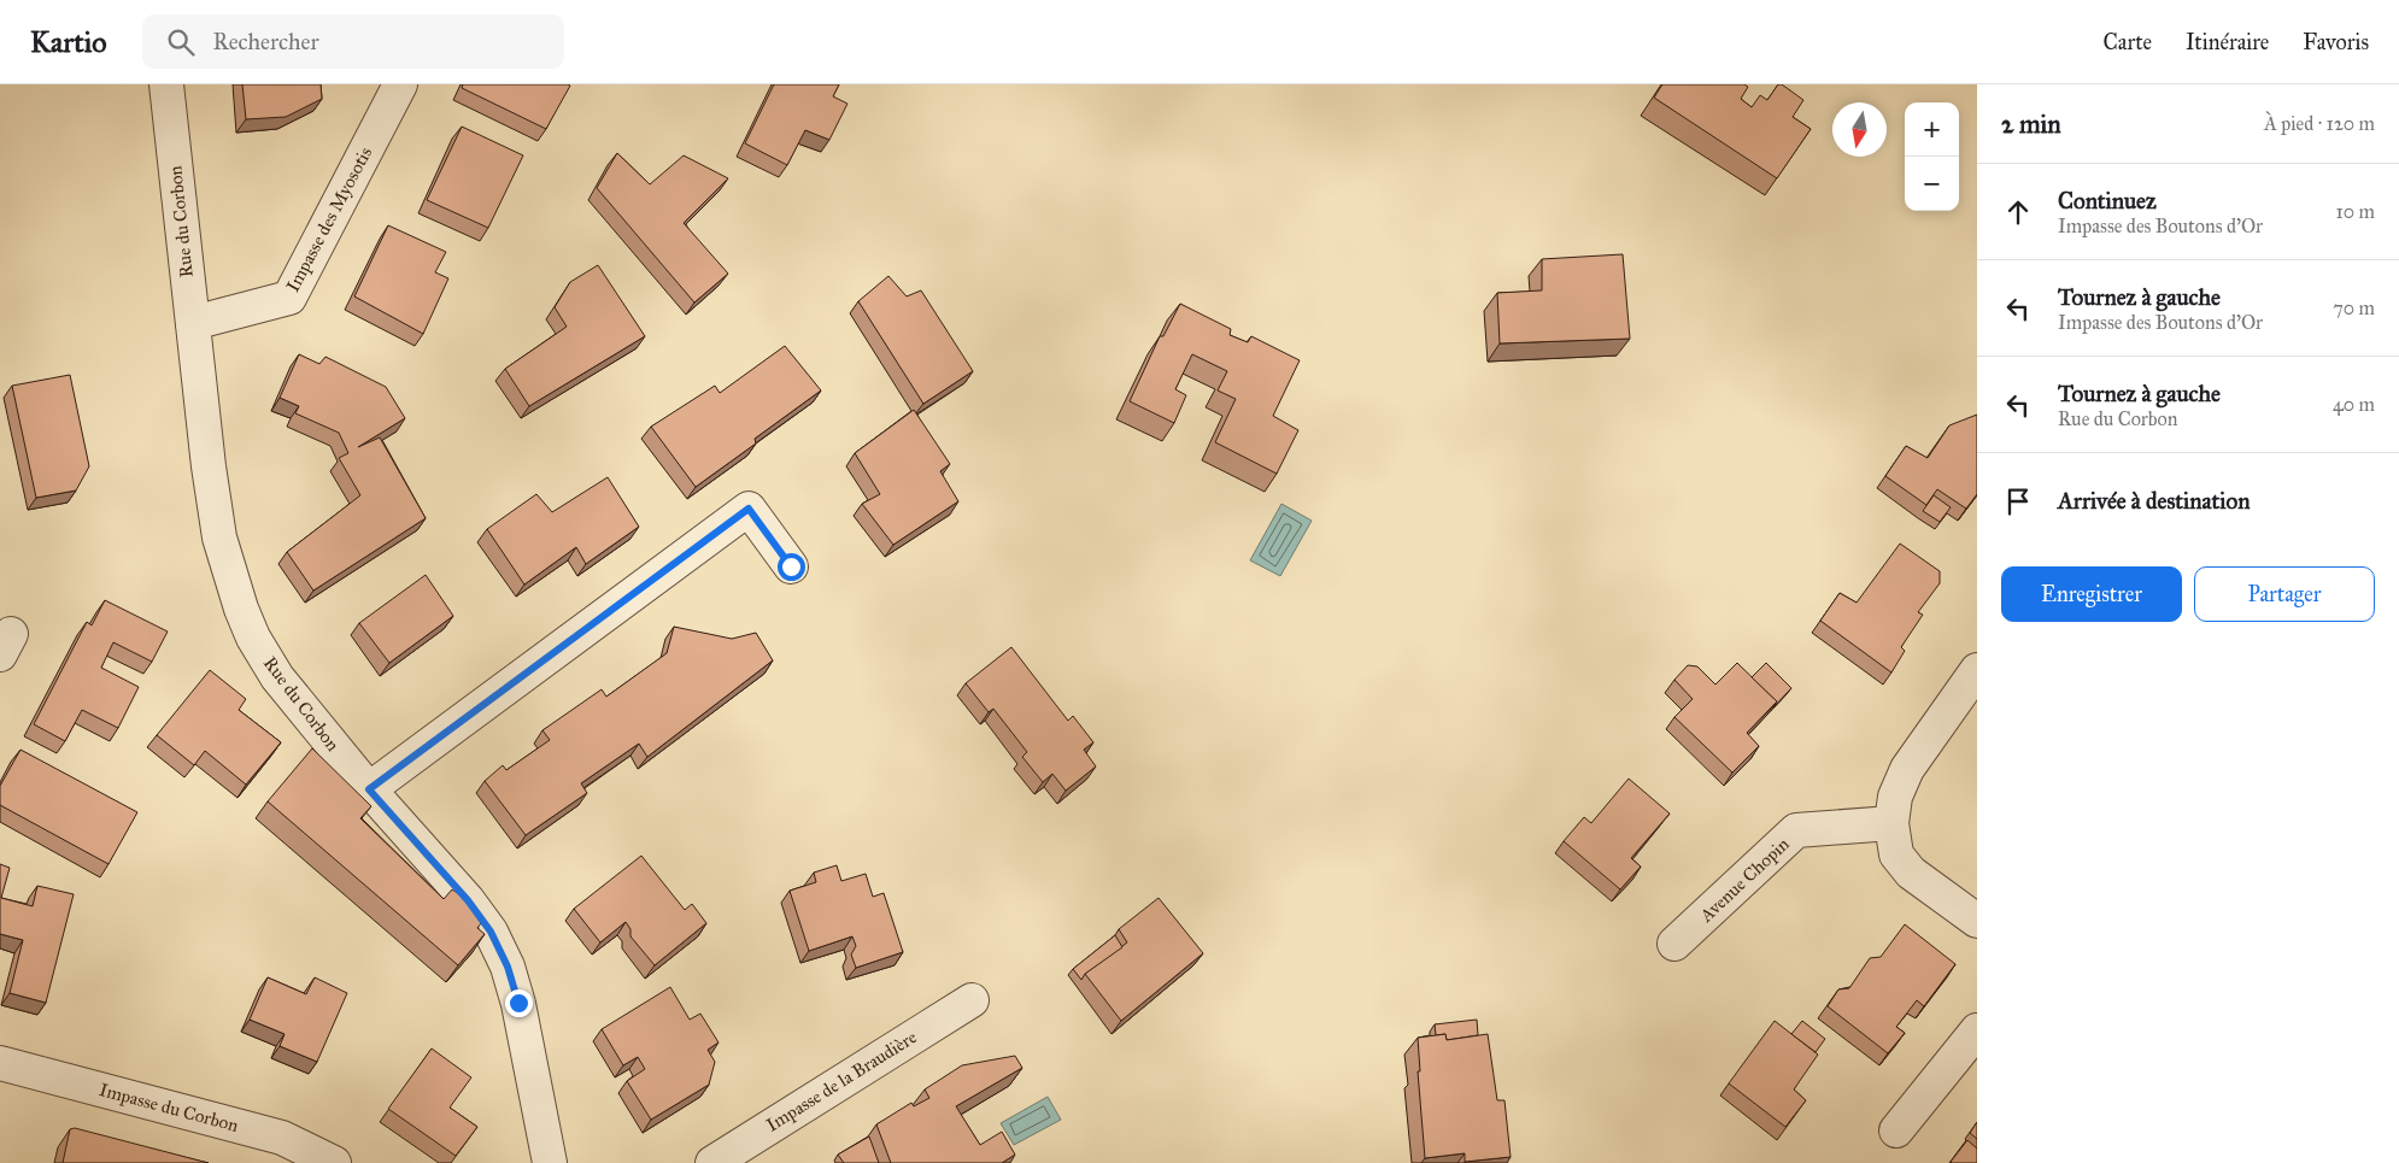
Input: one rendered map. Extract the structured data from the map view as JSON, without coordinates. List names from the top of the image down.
{
  "streets": {
    "street": [
      "Impasse des Myosotis",
      "Rue du Corbon",
      "Avenue Chopin",
      "Impasse de la Braudière",
      "Impasse du Corbon"
    ]
  },
  "crossings": [
    ["Impasse des Myosotis", "Rue du Corbon"]
  ],
  "north": "bottom",
  "page": {
    "header": "Kartio",
    "search": "Rechercher",
    "nav": ["Carte", "Itinéraire", "Favoris"],
    "heading": ["2 min", "À pied · 120 m"],
    "map_buttons": ["+", "−"],
    "list": [
      ["Continuez", "Impasse des Boutons d'Or", "10 m"],
      ["Tournez à gauche", "Impasse des Boutons d'Or", "70 m"],
      ["Tournez à gauche", "Rue du Corbon", "40 m"],
      "Arrivée à destination"
    ],
    "buttons": ["Enregistrer", "Partager"]
  }
}
